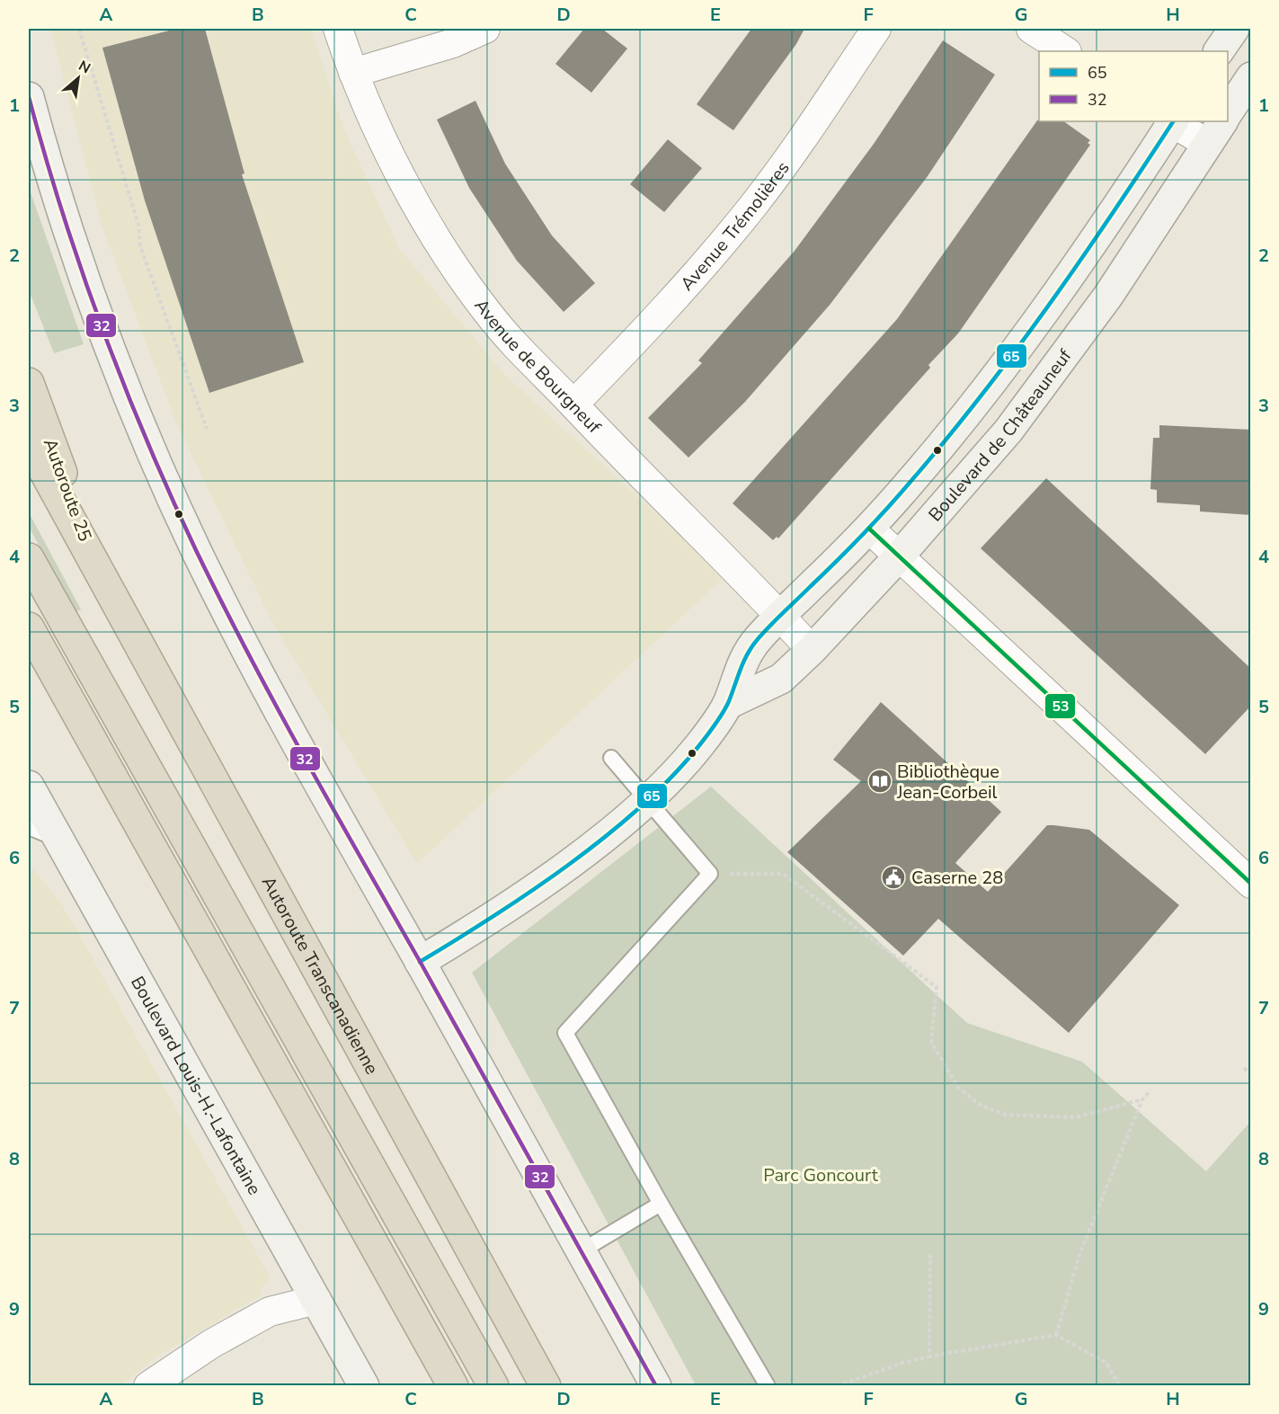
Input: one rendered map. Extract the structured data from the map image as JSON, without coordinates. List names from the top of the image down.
{
  "streets": {
    "highway": ["Autoroute 25", "Autoroute Transcanadienne"],
    "main road": ["Boulevard de Châteauneuf", "Boulevard Louis-H.-Lafontaine"],
    "street": ["Avenue Trémolières", "Avenue de Bourgneuf"]
  },
  "crossings": [
    ["Avenue Trémolières", "Avenue de Bourgneuf"],
    ["Avenue de Bourgneuf", "Boulevard de Châteauneuf"],
    ["Autoroute 25", "Autoroute Transcanadienne"]
  ],
  "parks": ["Parc Goncourt"],
  "places": {
    "library": ["Bibliothèque Jean-Corbeil"],
    "public building": ["Caserne 28"]
  },
  "lines": ["transit line 32", "transit line 65", "transit line 53"],
  "legend": ["65", "32"],
  "north": "top right",
  "grid": {
    "columns": [
      "A",
      "B",
      "C",
      "D",
      "E",
      "F",
      "G",
      "H"
    ],
    "rows": [
      "1",
      "2",
      "3",
      "4",
      "5",
      "6",
      "7",
      "8",
      "9"
    ]
  }
}
